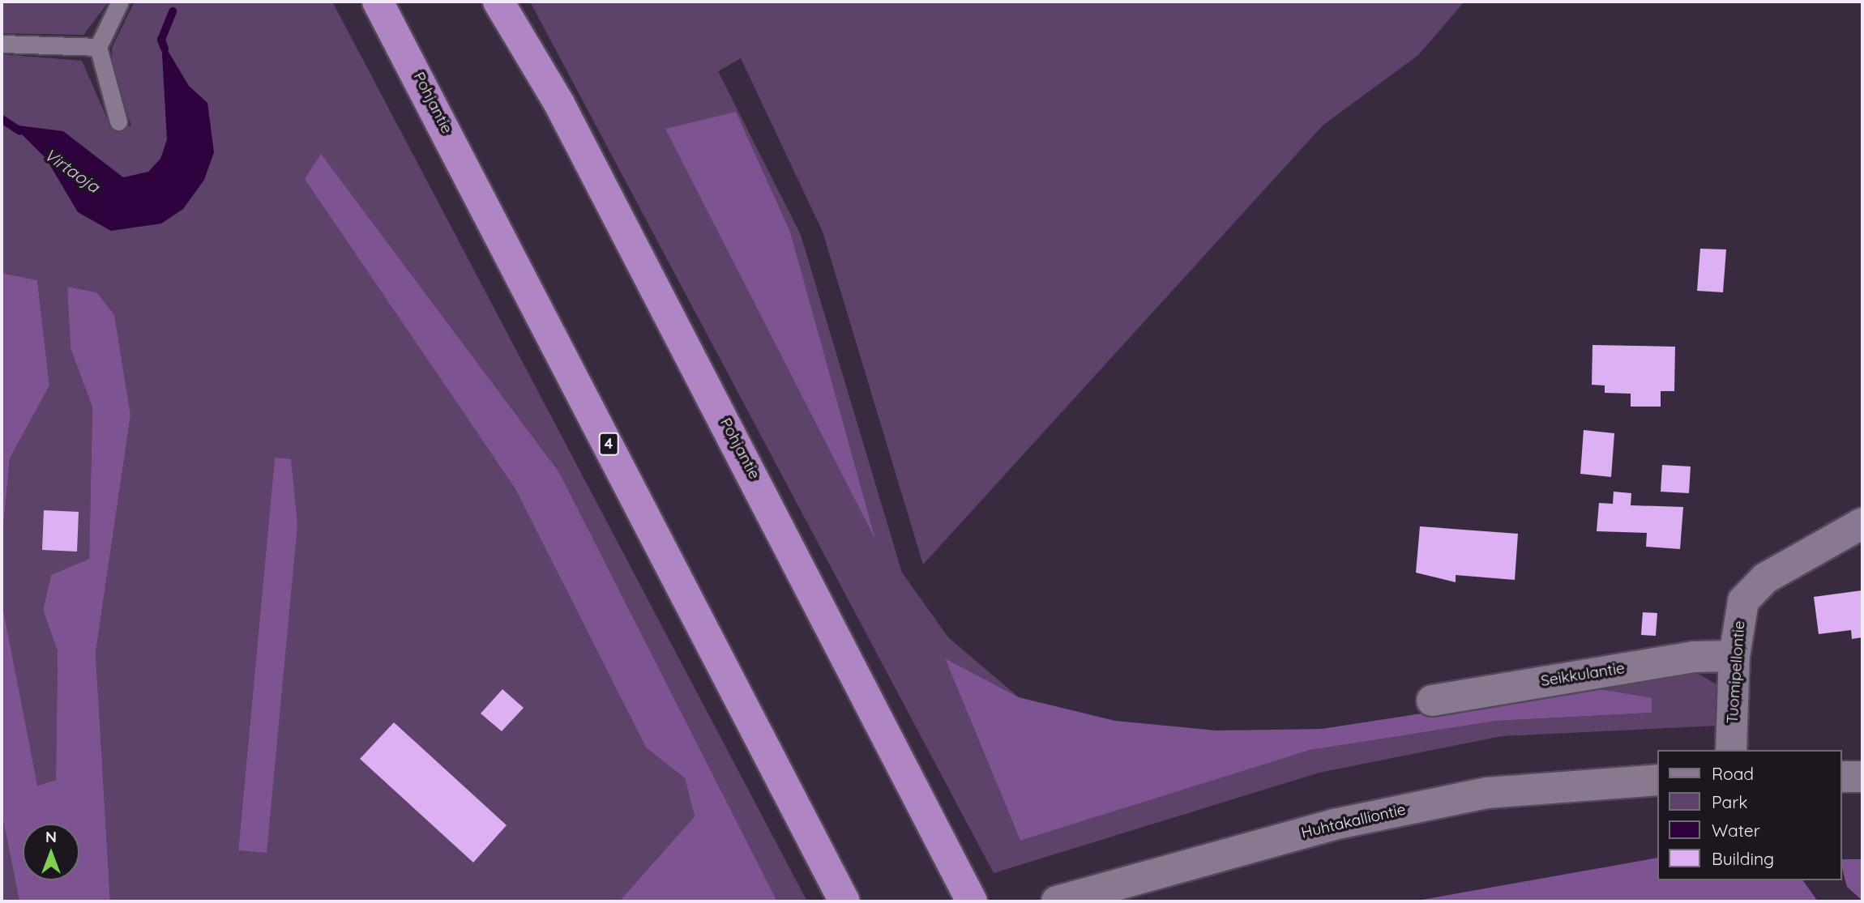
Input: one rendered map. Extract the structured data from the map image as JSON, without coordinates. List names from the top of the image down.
{
  "streets": {
    "highway": ["Pohjantie", "4"],
    "street": ["Tuomipellontie", "Seikkulantie", "Huhtakalliontie"]
  },
  "crossings": [
    ["Tuomipellontie", "Seikkulantie"]
  ],
  "water": ["Virtaoja"],
  "legend": [
    "Road",
    "Park",
    "Water",
    "Building"
  ],
  "north": "top"
}
